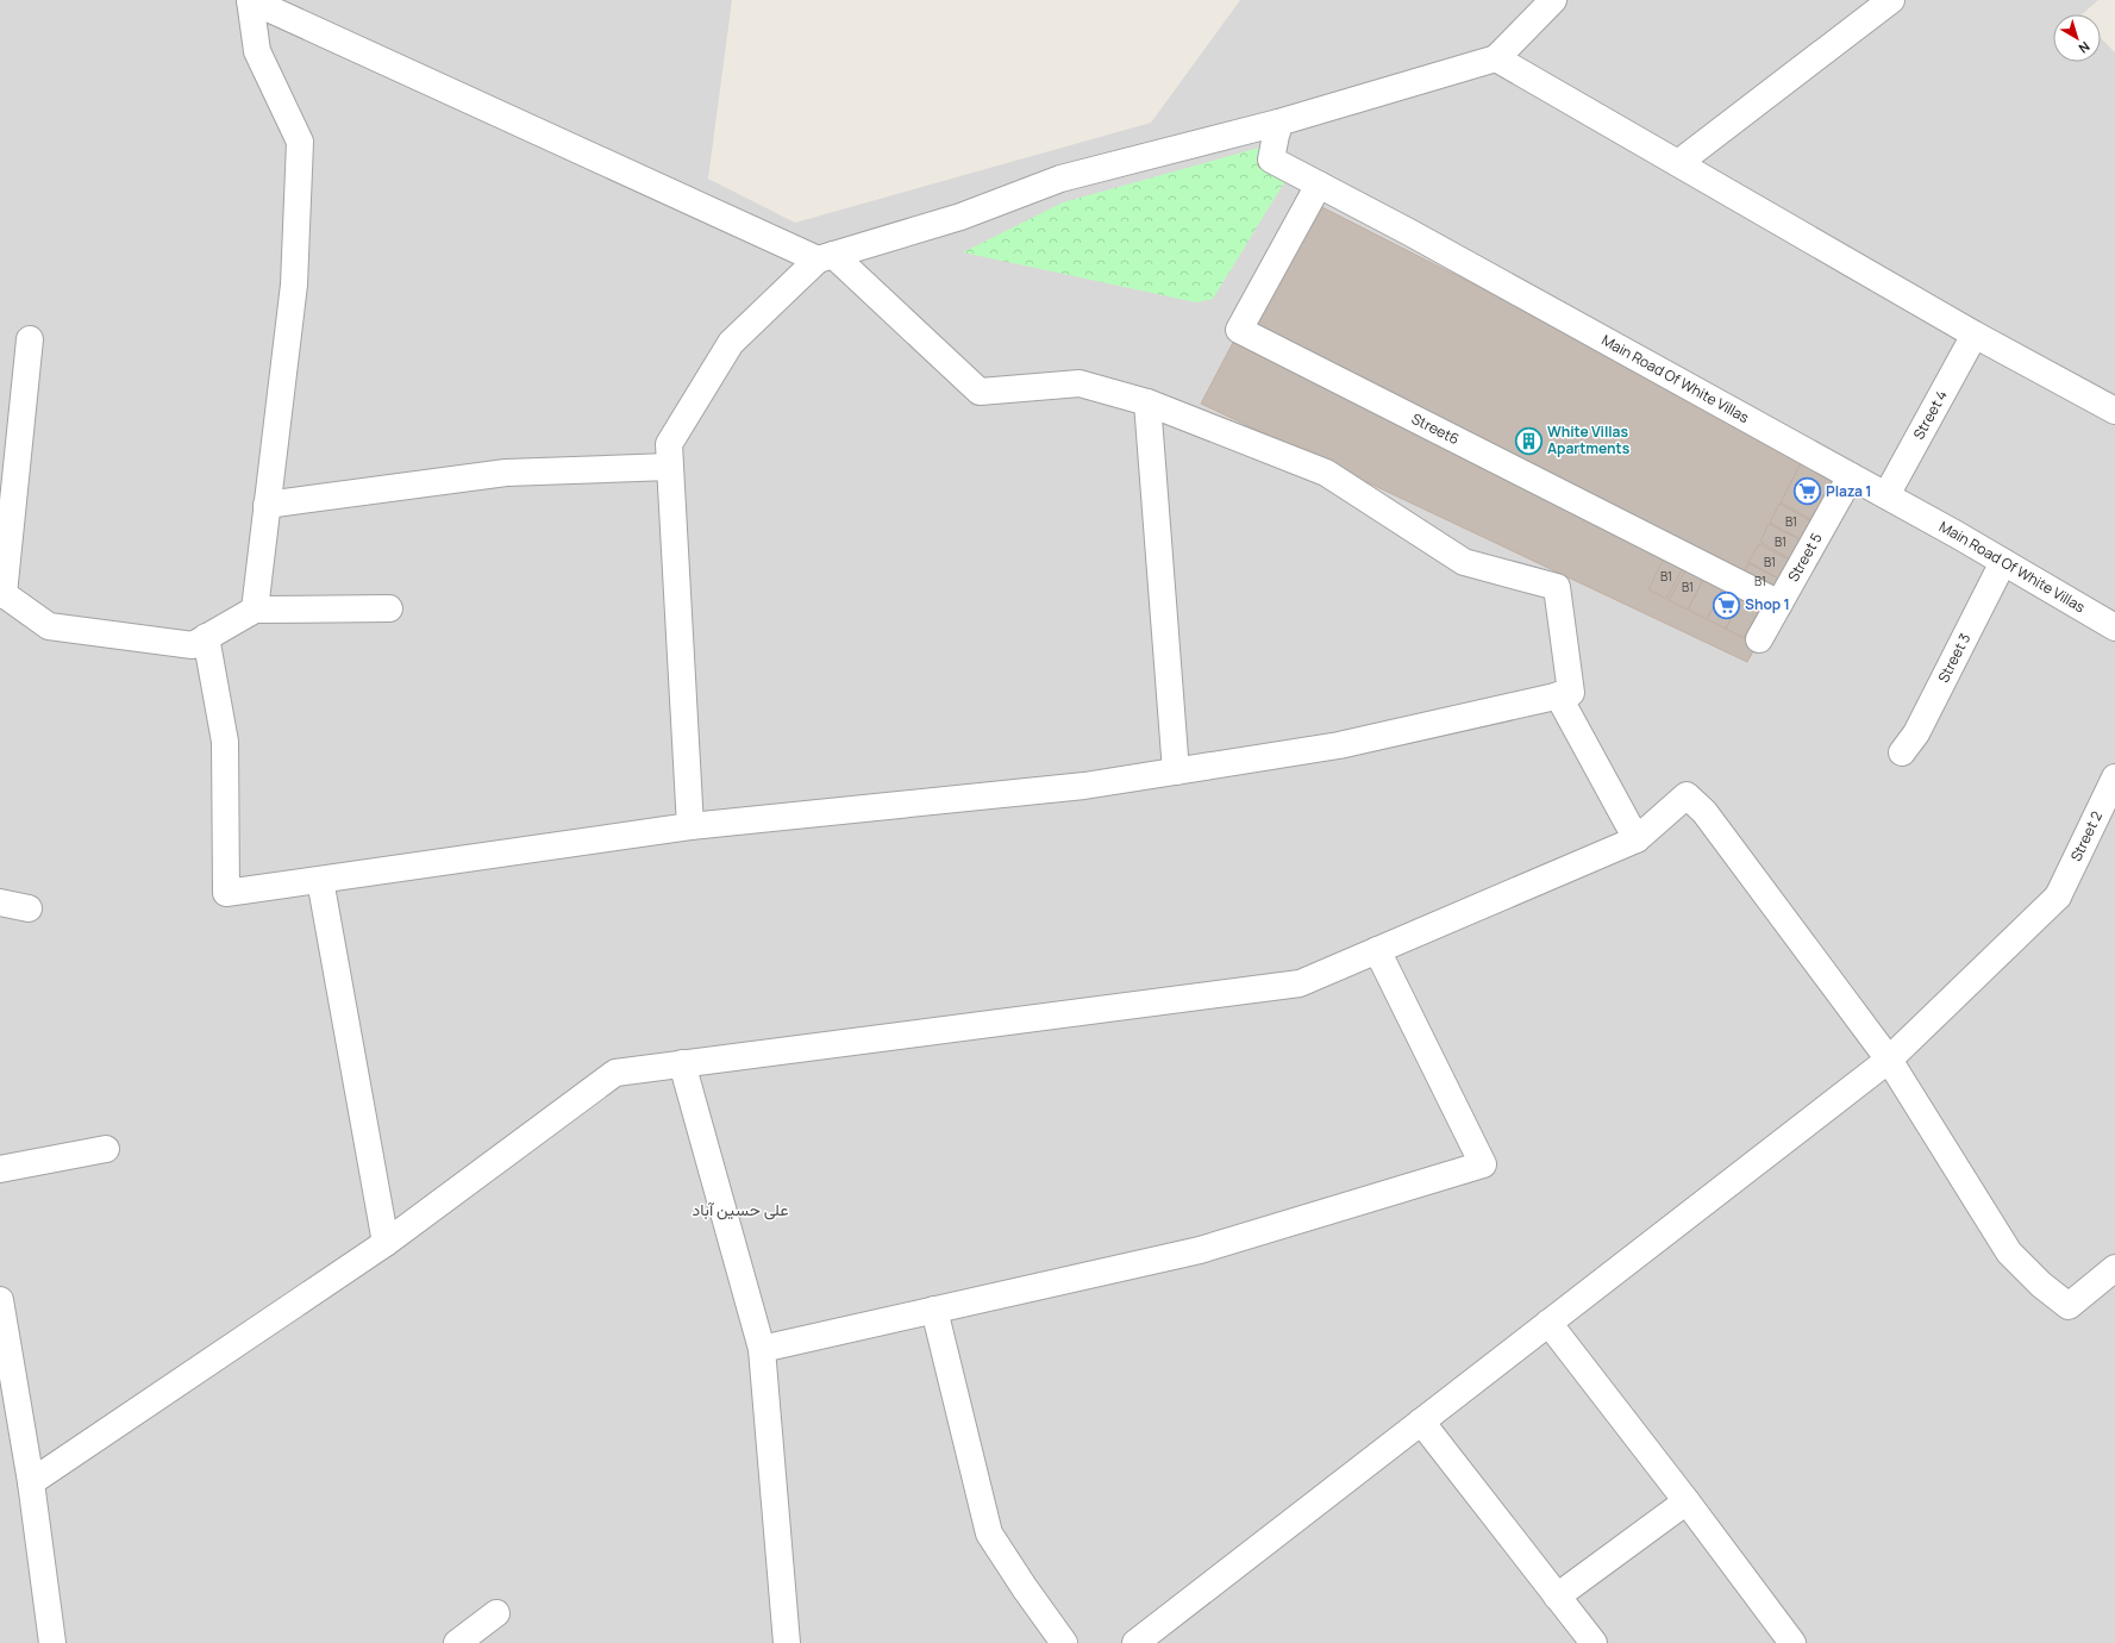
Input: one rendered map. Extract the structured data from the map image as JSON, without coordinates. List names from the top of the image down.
{
  "streets": {
    "street": [
      "Main Road Of White Villas",
      "Street 4",
      "Street6",
      "Street 5",
      "Street 3",
      "Street 2"
    ]
  },
  "crossings": [
    ["Main Road Of White Villas", "Street 4"],
    ["Main Road Of White Villas", "Street6"],
    ["Main Road Of White Villas", "Street 5"],
    ["Main Road Of White Villas", "Street 3"],
    ["Street6", "Street 5"]
  ],
  "districts": ["علی حسین آباد"],
  "places": {
    "building": ["White Villas Apartments"],
    "supermarket": ["Plaza 1", "Shop 1"]
  },
  "house_numbers": [
    "B1",
    "B1",
    "B1",
    "B1",
    "B1",
    "B1"
  ],
  "north": "bottom right"
}
